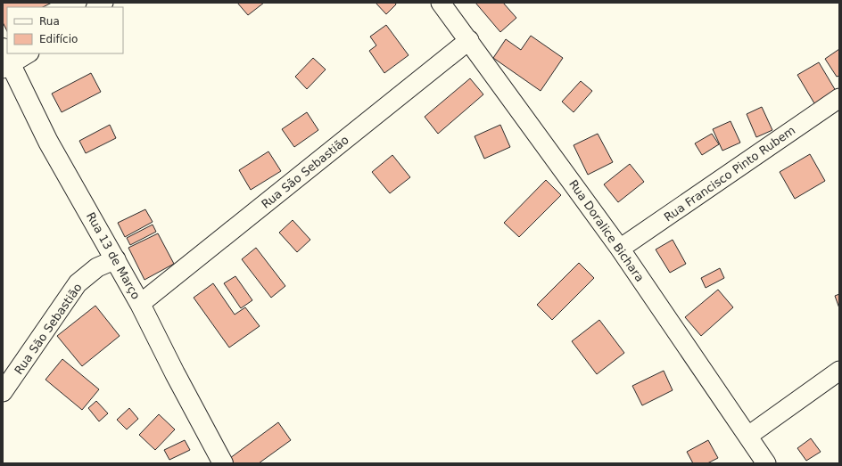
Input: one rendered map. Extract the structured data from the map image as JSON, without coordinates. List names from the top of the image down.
{
  "streets": {
    "street": [
      "Rua São Sebastião",
      "Rua Francisco Pinto Rubem",
      "Rua Doralice Bichara",
      "Rua 13 de Março"
    ]
  },
  "crossings": [
    ["Rua São Sebastião", "Rua Doralice Bichara"],
    ["Rua São Sebastião", "Rua 13 de Março"],
    ["Rua Francisco Pinto Rubem", "Rua Doralice Bichara"]
  ],
  "legend": ["Rua", "Edifício"]
}
